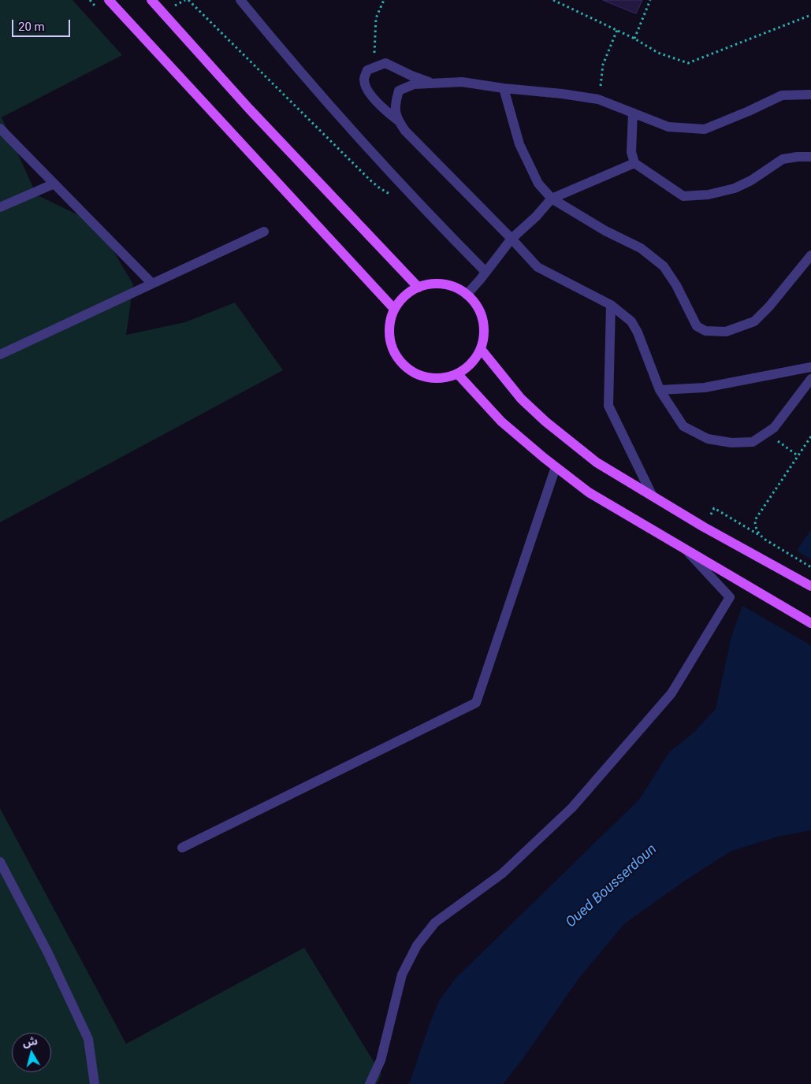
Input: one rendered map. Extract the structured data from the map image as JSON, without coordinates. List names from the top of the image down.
{
  "water": ["Oued Bousserdoun"],
  "scale_bar": "20 m",
  "north": "top"
}
